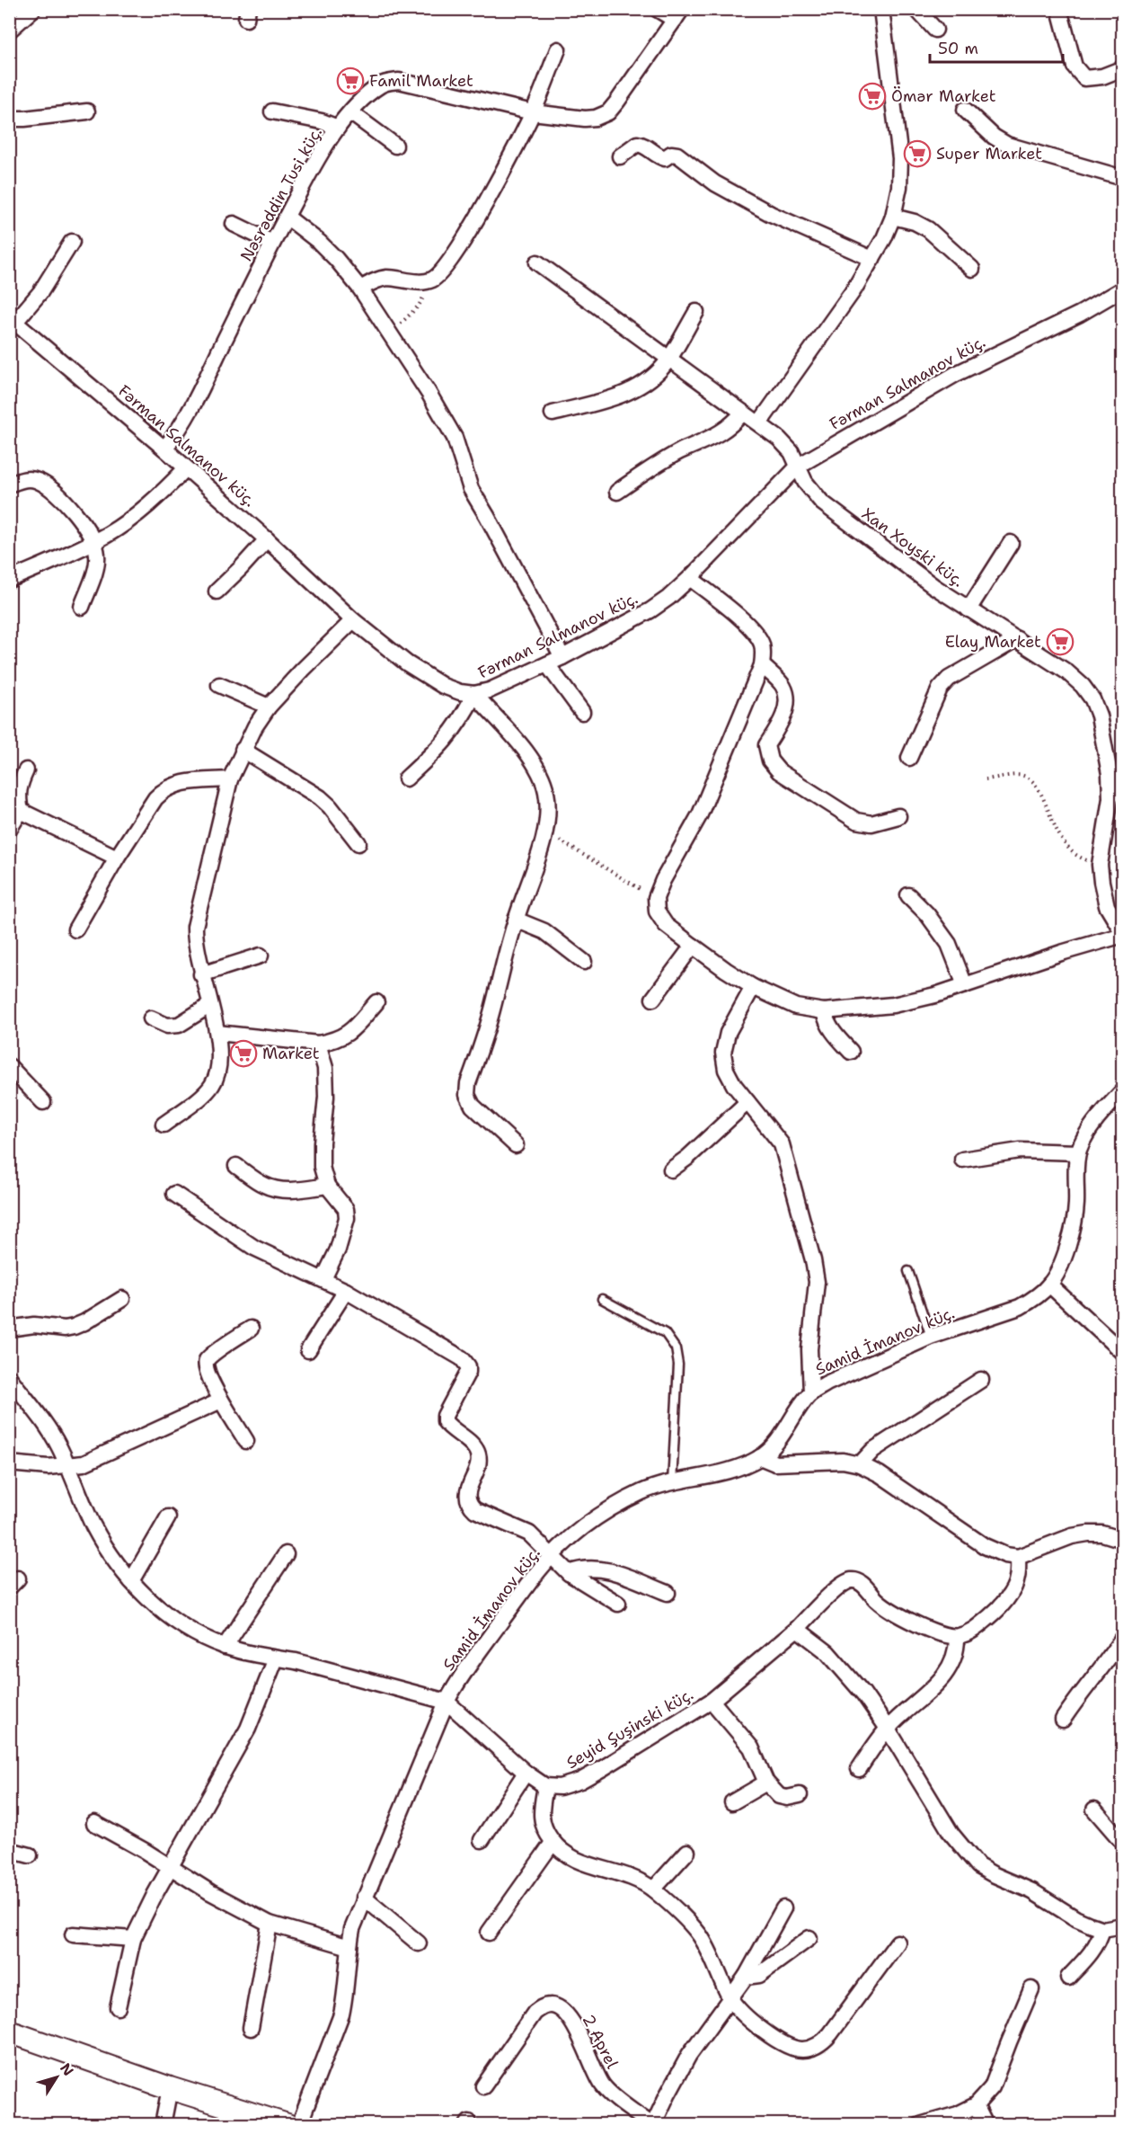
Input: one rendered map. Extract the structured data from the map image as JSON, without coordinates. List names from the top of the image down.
{
  "streets": {
    "street": [
      "Nəsrəddin Tusi küç.",
      "Fərman Salmanov küç.",
      "Xan Xoyski küç.",
      "Samid İmanov küç.",
      "Seyid Şuşinski küç.",
      "2 Aprel"
    ]
  },
  "crossings": [
    ["Nəsrəddin Tusi küç.", "Fərman Salmanov küç."],
    ["Fərman Salmanov küç.", "Xan Xoyski küç."]
  ],
  "places": {
    "supermarket": [
      "Famil Market",
      "Ömər Market",
      "Super Market",
      "Elay Market",
      "Market"
    ]
  },
  "scale_bar": "50 m",
  "north": "top right"
}
